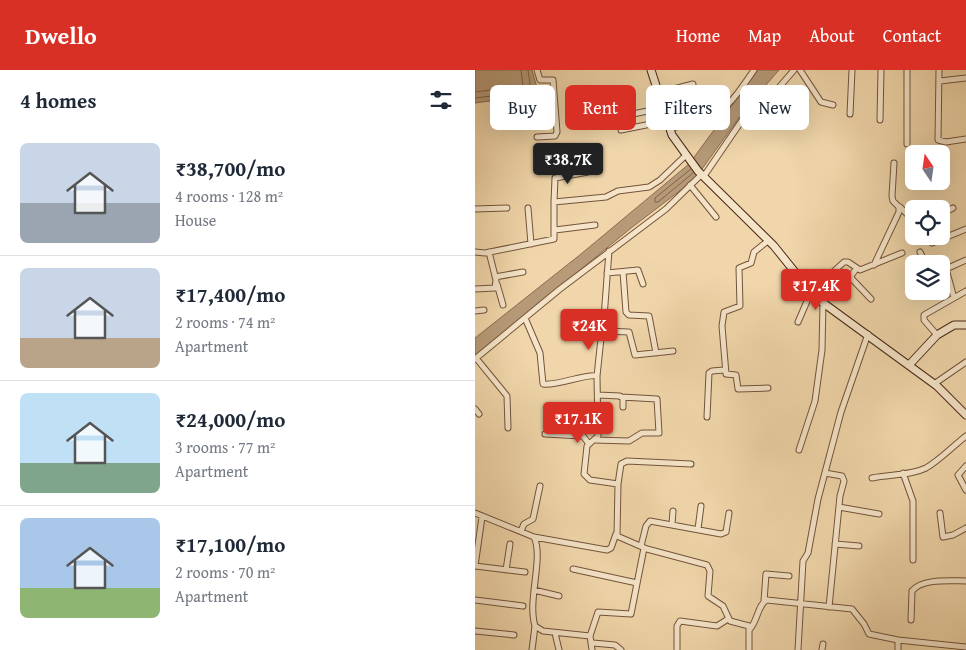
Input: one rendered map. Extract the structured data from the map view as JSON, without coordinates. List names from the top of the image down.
{
  "north": "top",
  "page": {
    "header": "Dwello",
    "nav": [
      "Home",
      "Map",
      "About",
      "Contact"
    ],
    "heading": "4 homes",
    "chip": [
      "Buy",
      "Rent",
      "Filters",
      "New"
    ],
    "list": [
      {
        "name": "₹38,700/mo",
        "note": "4 rooms · 128 m² · House"
      },
      {
        "name": "₹17,400/mo",
        "note": "2 rooms · 74 m² · Apartment"
      },
      {
        "name": "₹24,000/mo",
        "note": "3 rooms · 77 m² · Apartment"
      },
      {
        "name": "₹17,100/mo",
        "note": "2 rooms · 70 m² · Apartment"
      }
    ],
    "price": [
      "₹38.7K",
      "₹17.4K",
      "₹24K",
      "₹17.1K"
    ]
  }
}
